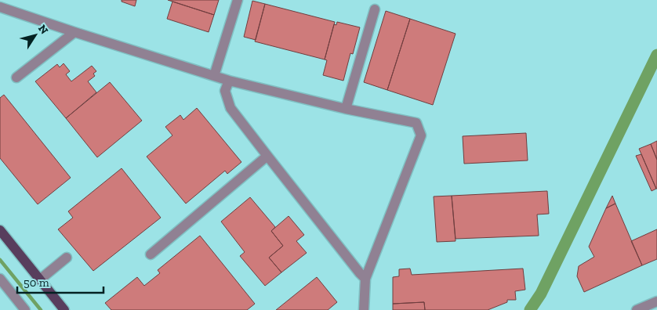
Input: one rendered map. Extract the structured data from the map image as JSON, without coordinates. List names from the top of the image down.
{
  "scale_bar": "50 m",
  "north": "top right"
}
